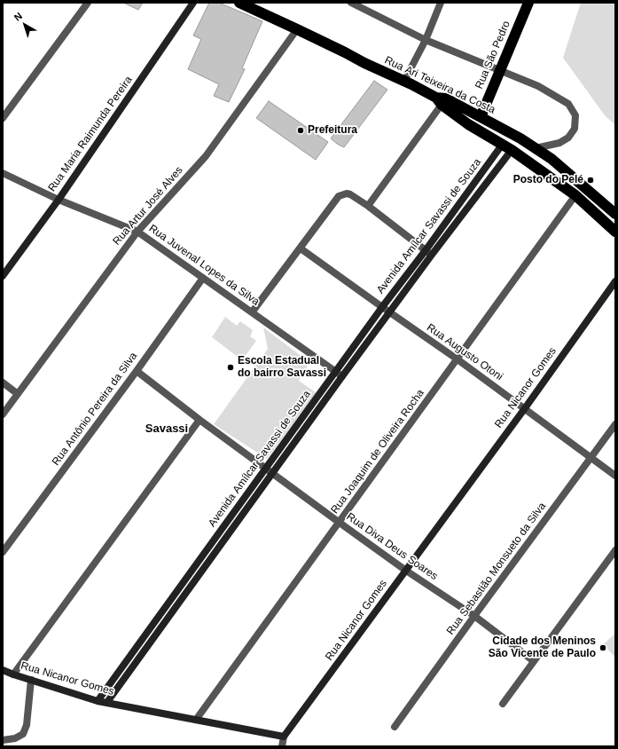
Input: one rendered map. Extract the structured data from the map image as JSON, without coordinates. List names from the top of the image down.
{
  "streets": {
    "highway": ["Rua São Pedro", "Rua Ari Teixeira da Costa"],
    "street": [
      "Rua Maria Raimunda Pereira",
      "Rua Artur José Alves",
      "Avenida Amílcar Savassi de Souza",
      "Rua Juvenal Lopes da Silva",
      "Rua Augusto Otoni",
      "Rua Nicanor Gomes",
      "Rua Antônio Pereira da Silva",
      "Rua Joaquim de Oliveira Rocha",
      "Rua Diva Deus Soares",
      "Rua Sebastião Monsueto da Silva"
    ]
  },
  "crossings": [
    ["Rua São Pedro", "Rua Ari Teixeira da Costa"],
    ["Rua Ari Teixeira da Costa", "Rua Artur José Alves"],
    ["Rua Maria Raimunda Pereira", "Rua Juvenal Lopes da Silva"],
    ["Rua Artur José Alves", "Rua Juvenal Lopes da Silva"],
    ["Avenida Amílcar Savassi de Souza", "Rua Juvenal Lopes da Silva"],
    ["Avenida Amílcar Savassi de Souza", "Rua Augusto Otoni"],
    ["Avenida Amílcar Savassi de Souza", "Rua Nicanor Gomes"],
    ["Avenida Amílcar Savassi de Souza", "Rua Diva Deus Soares"],
    ["Rua Juvenal Lopes da Silva", "Rua Antônio Pereira da Silva"],
    ["Rua Augusto Otoni", "Rua Nicanor Gomes"],
    ["Rua Augusto Otoni", "Rua Joaquim de Oliveira Rocha"],
    ["Rua Augusto Otoni", "Rua Sebastião Monsueto da Silva"],
    ["Rua Nicanor Gomes", "Rua Joaquim de Oliveira Rocha"],
    ["Rua Nicanor Gomes", "Rua Diva Deus Soares"],
    ["Rua Antônio Pereira da Silva", "Rua Diva Deus Soares"],
    ["Rua Joaquim de Oliveira Rocha", "Rua Diva Deus Soares"],
    ["Rua Diva Deus Soares", "Rua Sebastião Monsueto da Silva"]
  ],
  "districts": ["Savassi"],
  "places": [
    "Prefeitura",
    "Posto do Pelé",
    "Escola Estadual do bairro Savassi",
    "Cidade dos Meninos São Vicente de Paulo"
  ],
  "north": "top left"
}
